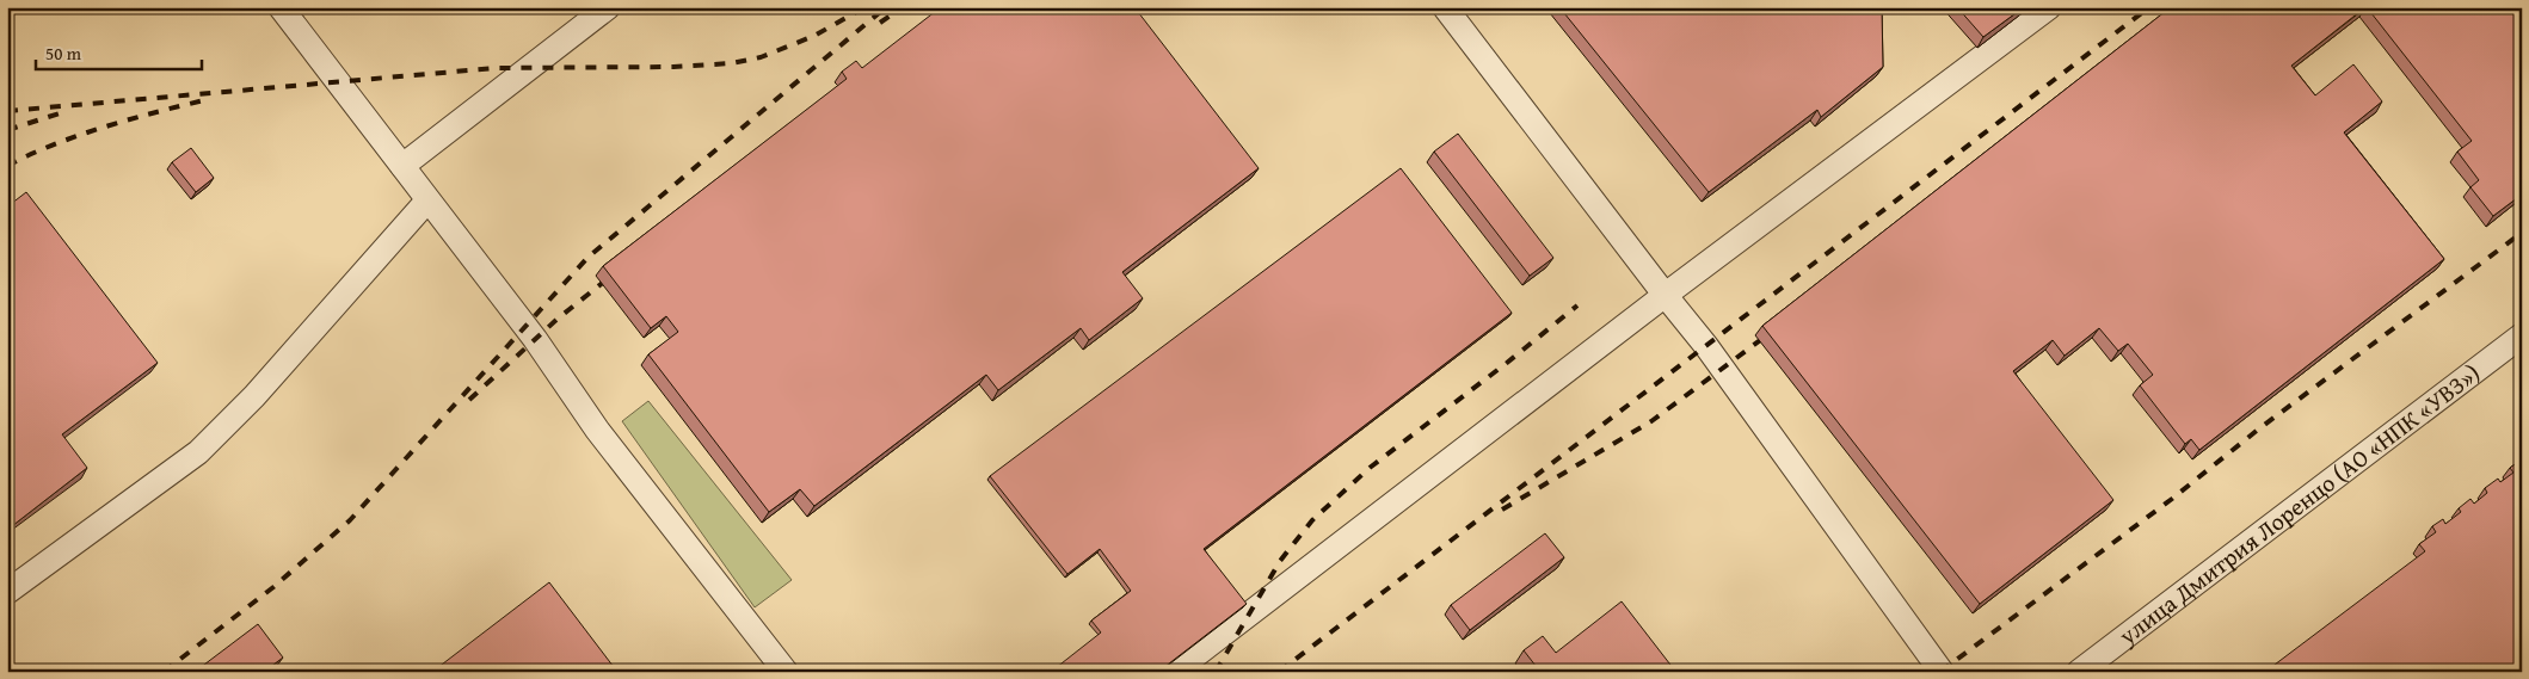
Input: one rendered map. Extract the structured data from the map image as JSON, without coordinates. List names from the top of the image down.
{
  "streets": {
    "lane": ["улица Дмитрия Лоренцо (АО «НПК «УВЗ»)"]
  },
  "scale_bar": "50 m"
}
